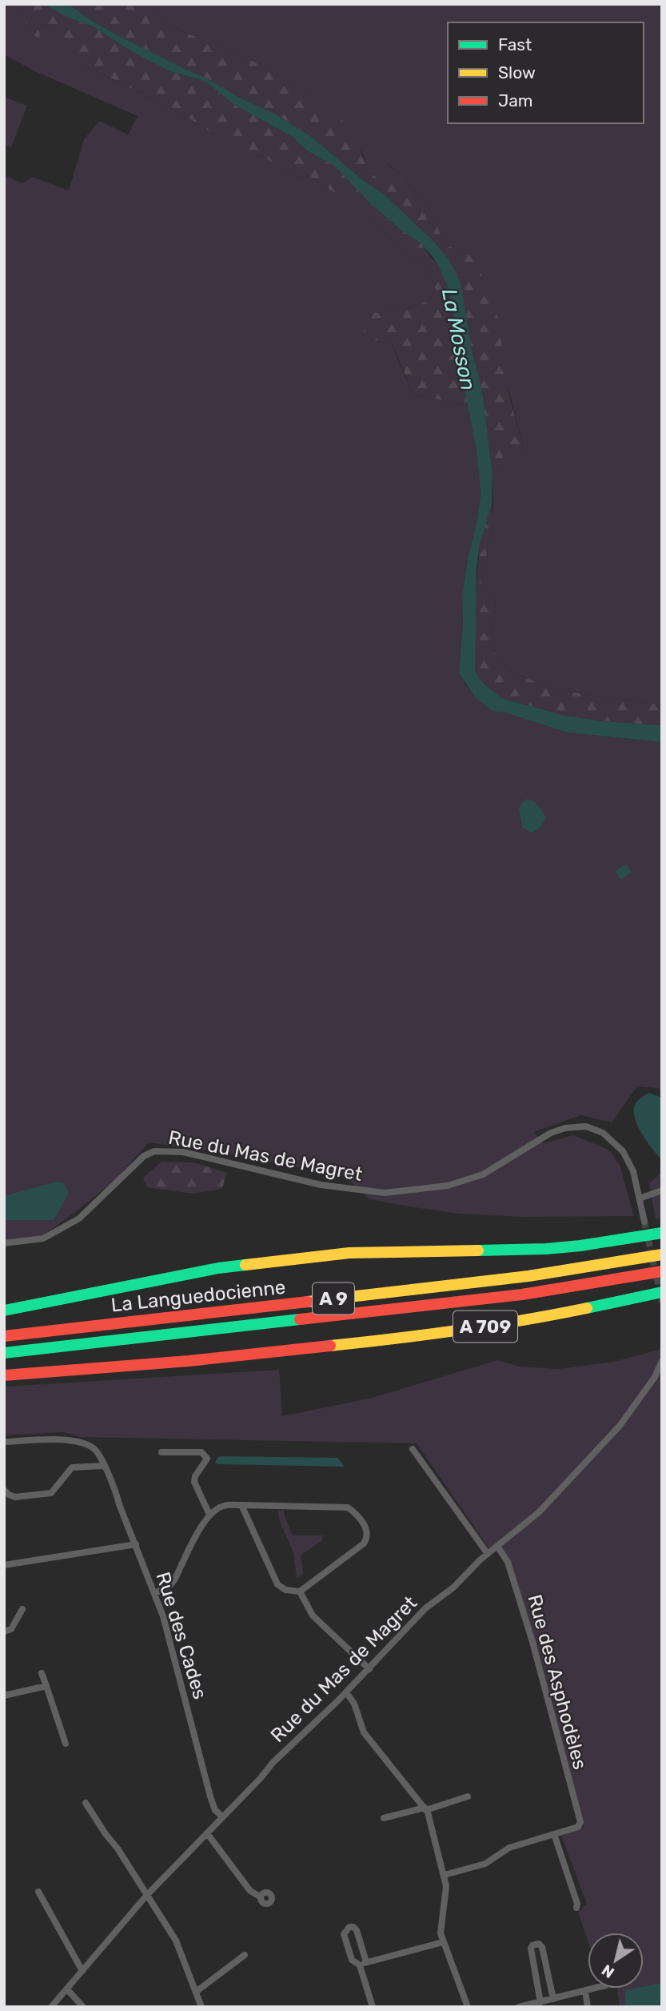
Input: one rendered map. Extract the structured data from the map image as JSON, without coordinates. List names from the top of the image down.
{
  "streets": {
    "highway": ["La Languedocienne", "A 9", "A 709"],
    "street": ["Rue du Mas de Magret", "Rue des Cades", "Rue des Asphodèles"]
  },
  "crossings": [
    ["Rue du Mas de Magret", "Rue des Cades"],
    ["Rue du Mas de Magret", "Rue des Asphodèles"]
  ],
  "water": ["La Mosson"],
  "legend": ["Fast", "Slow", "Jam"],
  "north": "bottom left"
}
